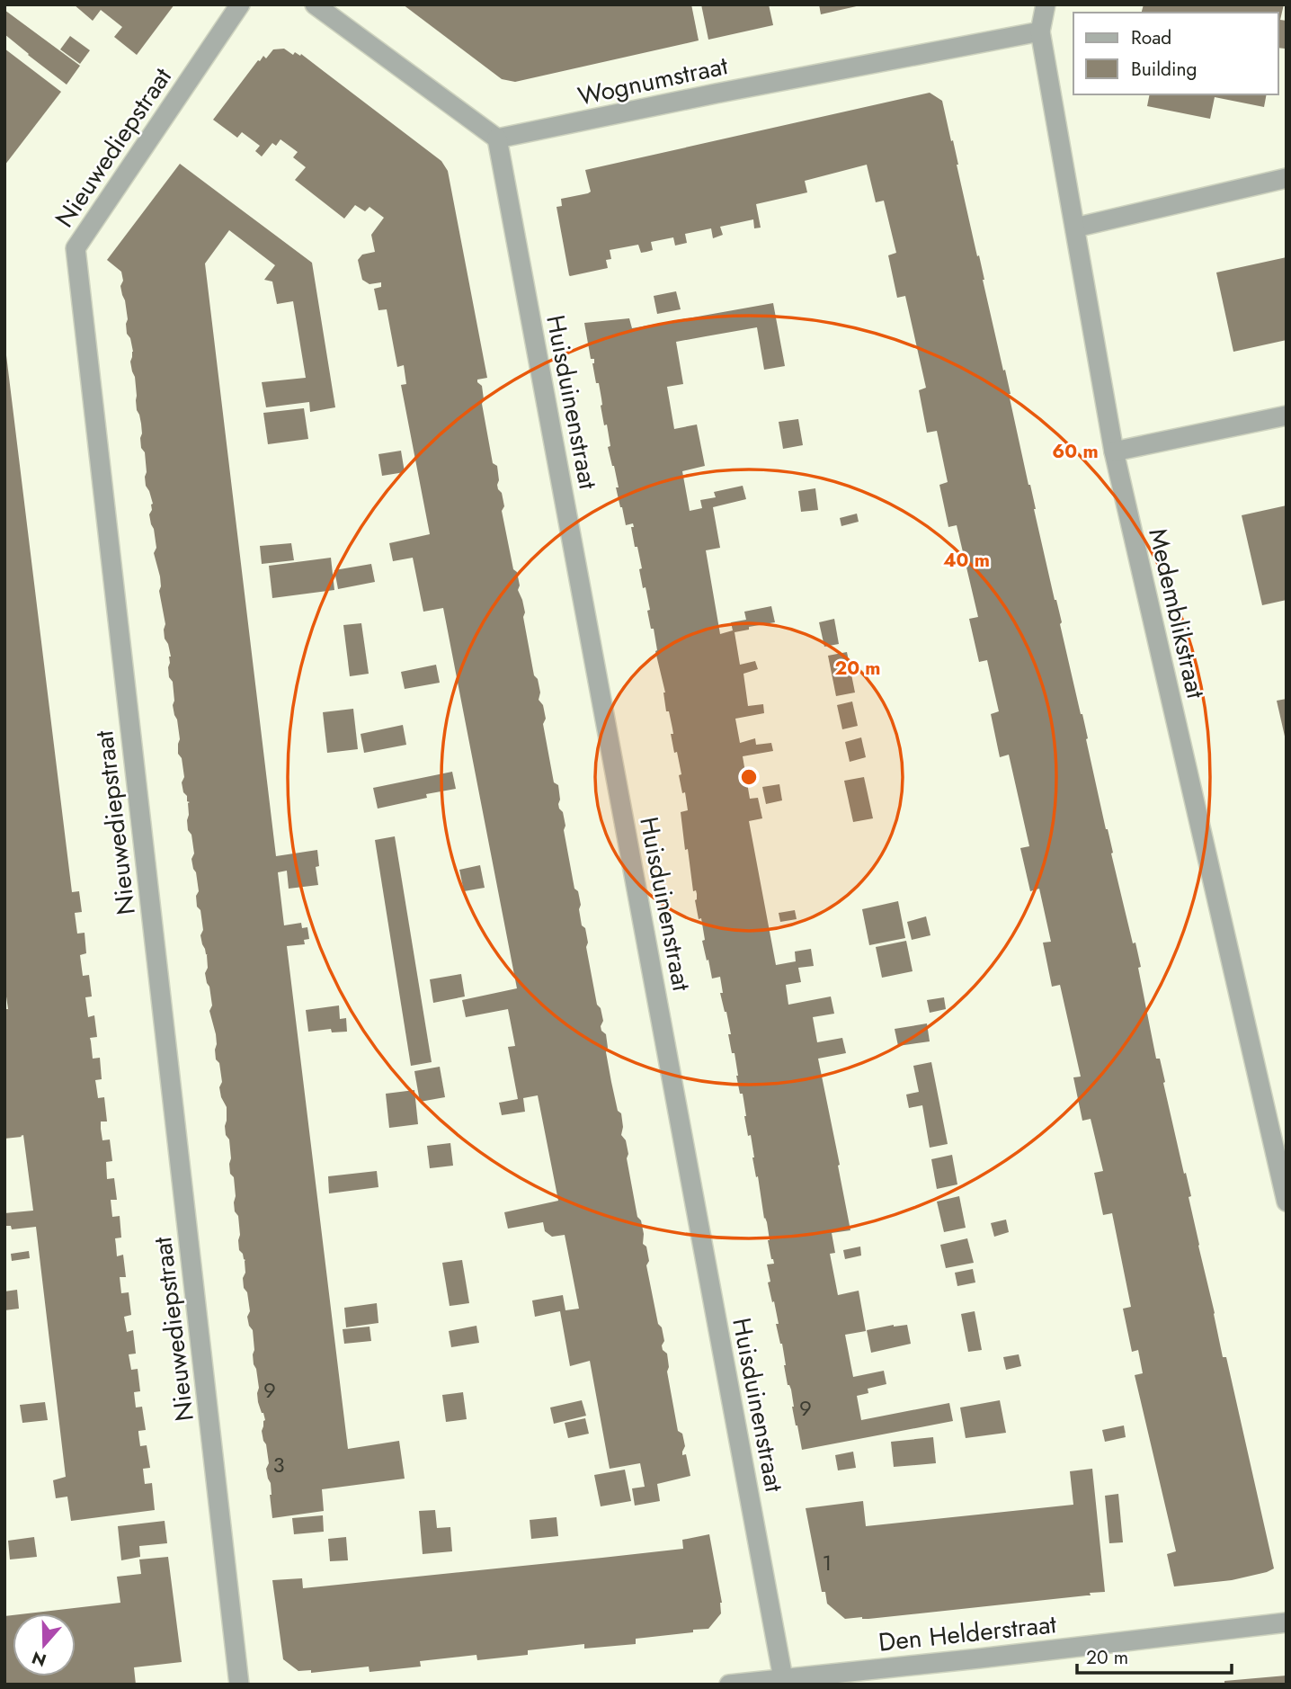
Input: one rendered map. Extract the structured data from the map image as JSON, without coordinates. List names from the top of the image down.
{
  "streets": {
    "street": [
      "Wognumstraat",
      "Nieuwediepstraat",
      "Huisduinenstraat",
      "Medemblikstraat",
      "Den Helderstraat"
    ]
  },
  "crossings": [
    ["Wognumstraat", "Huisduinenstraat"],
    ["Wognumstraat", "Medemblikstraat"],
    ["Huisduinenstraat", "Den Helderstraat"]
  ],
  "house_numbers": [
    "9",
    "9",
    "3",
    "1"
  ],
  "legend": ["Road", "Building"],
  "scale_bar": "20 m",
  "north": "bottom",
  "rings": ["60 m", "40 m", "20 m"]
}
